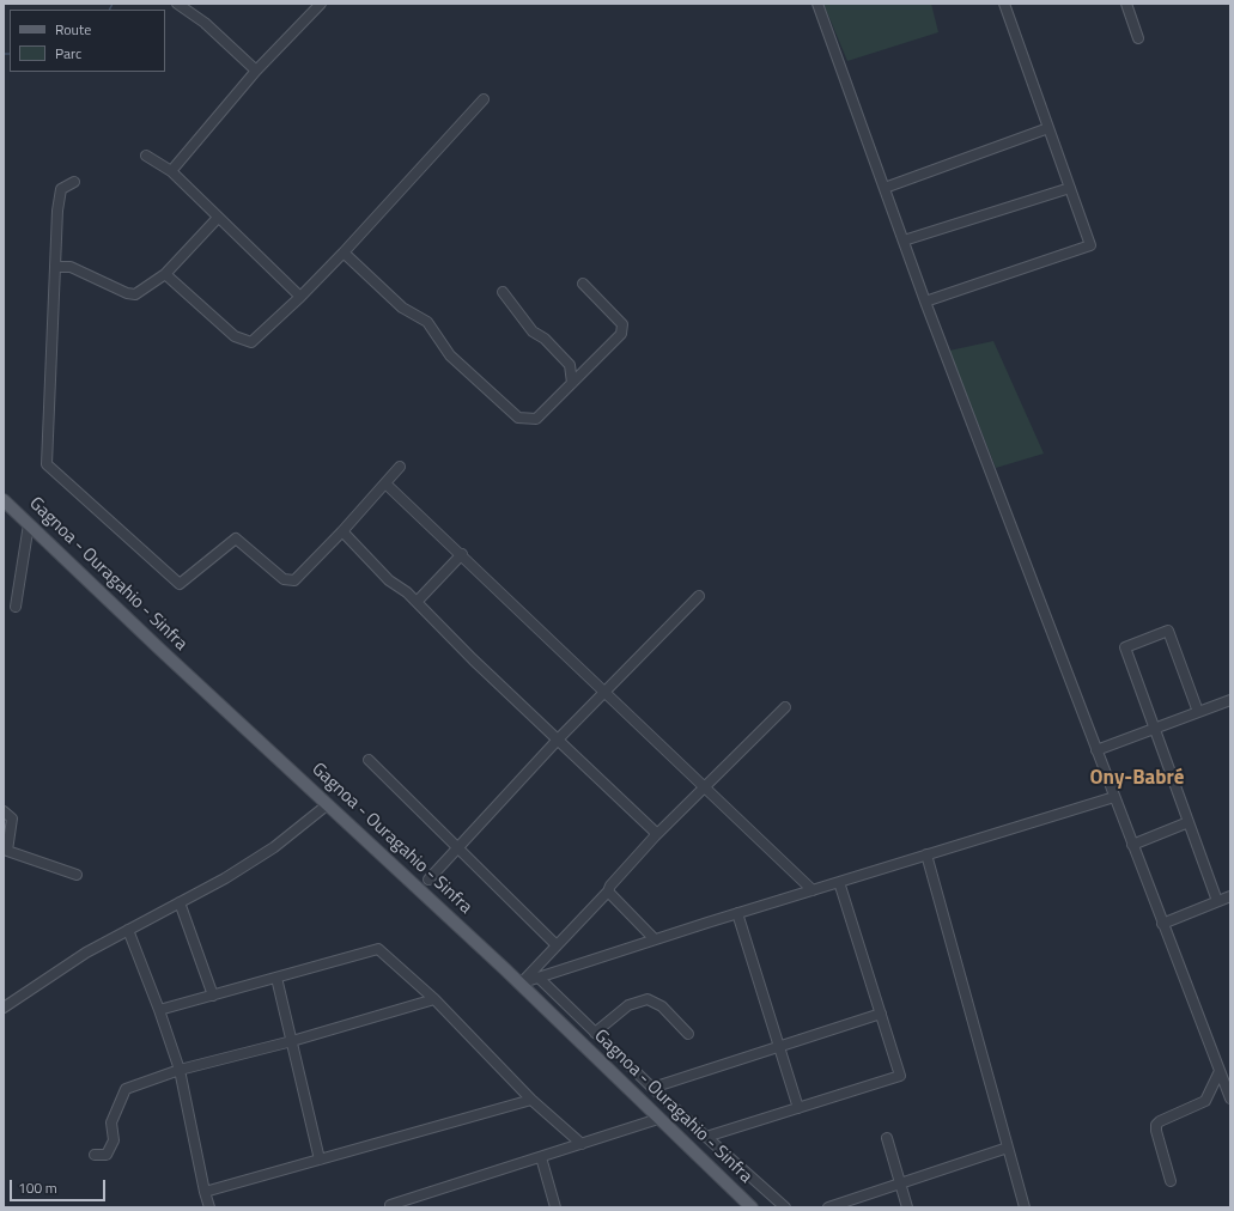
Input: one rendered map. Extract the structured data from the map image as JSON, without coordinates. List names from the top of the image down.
{
  "streets": {
    "main road": ["Gagnoa - Ouragahio - Sinfra"]
  },
  "districts": ["Ony-Babré"],
  "legend": ["Route", "Parc"],
  "scale_bar": "100 m"
}
